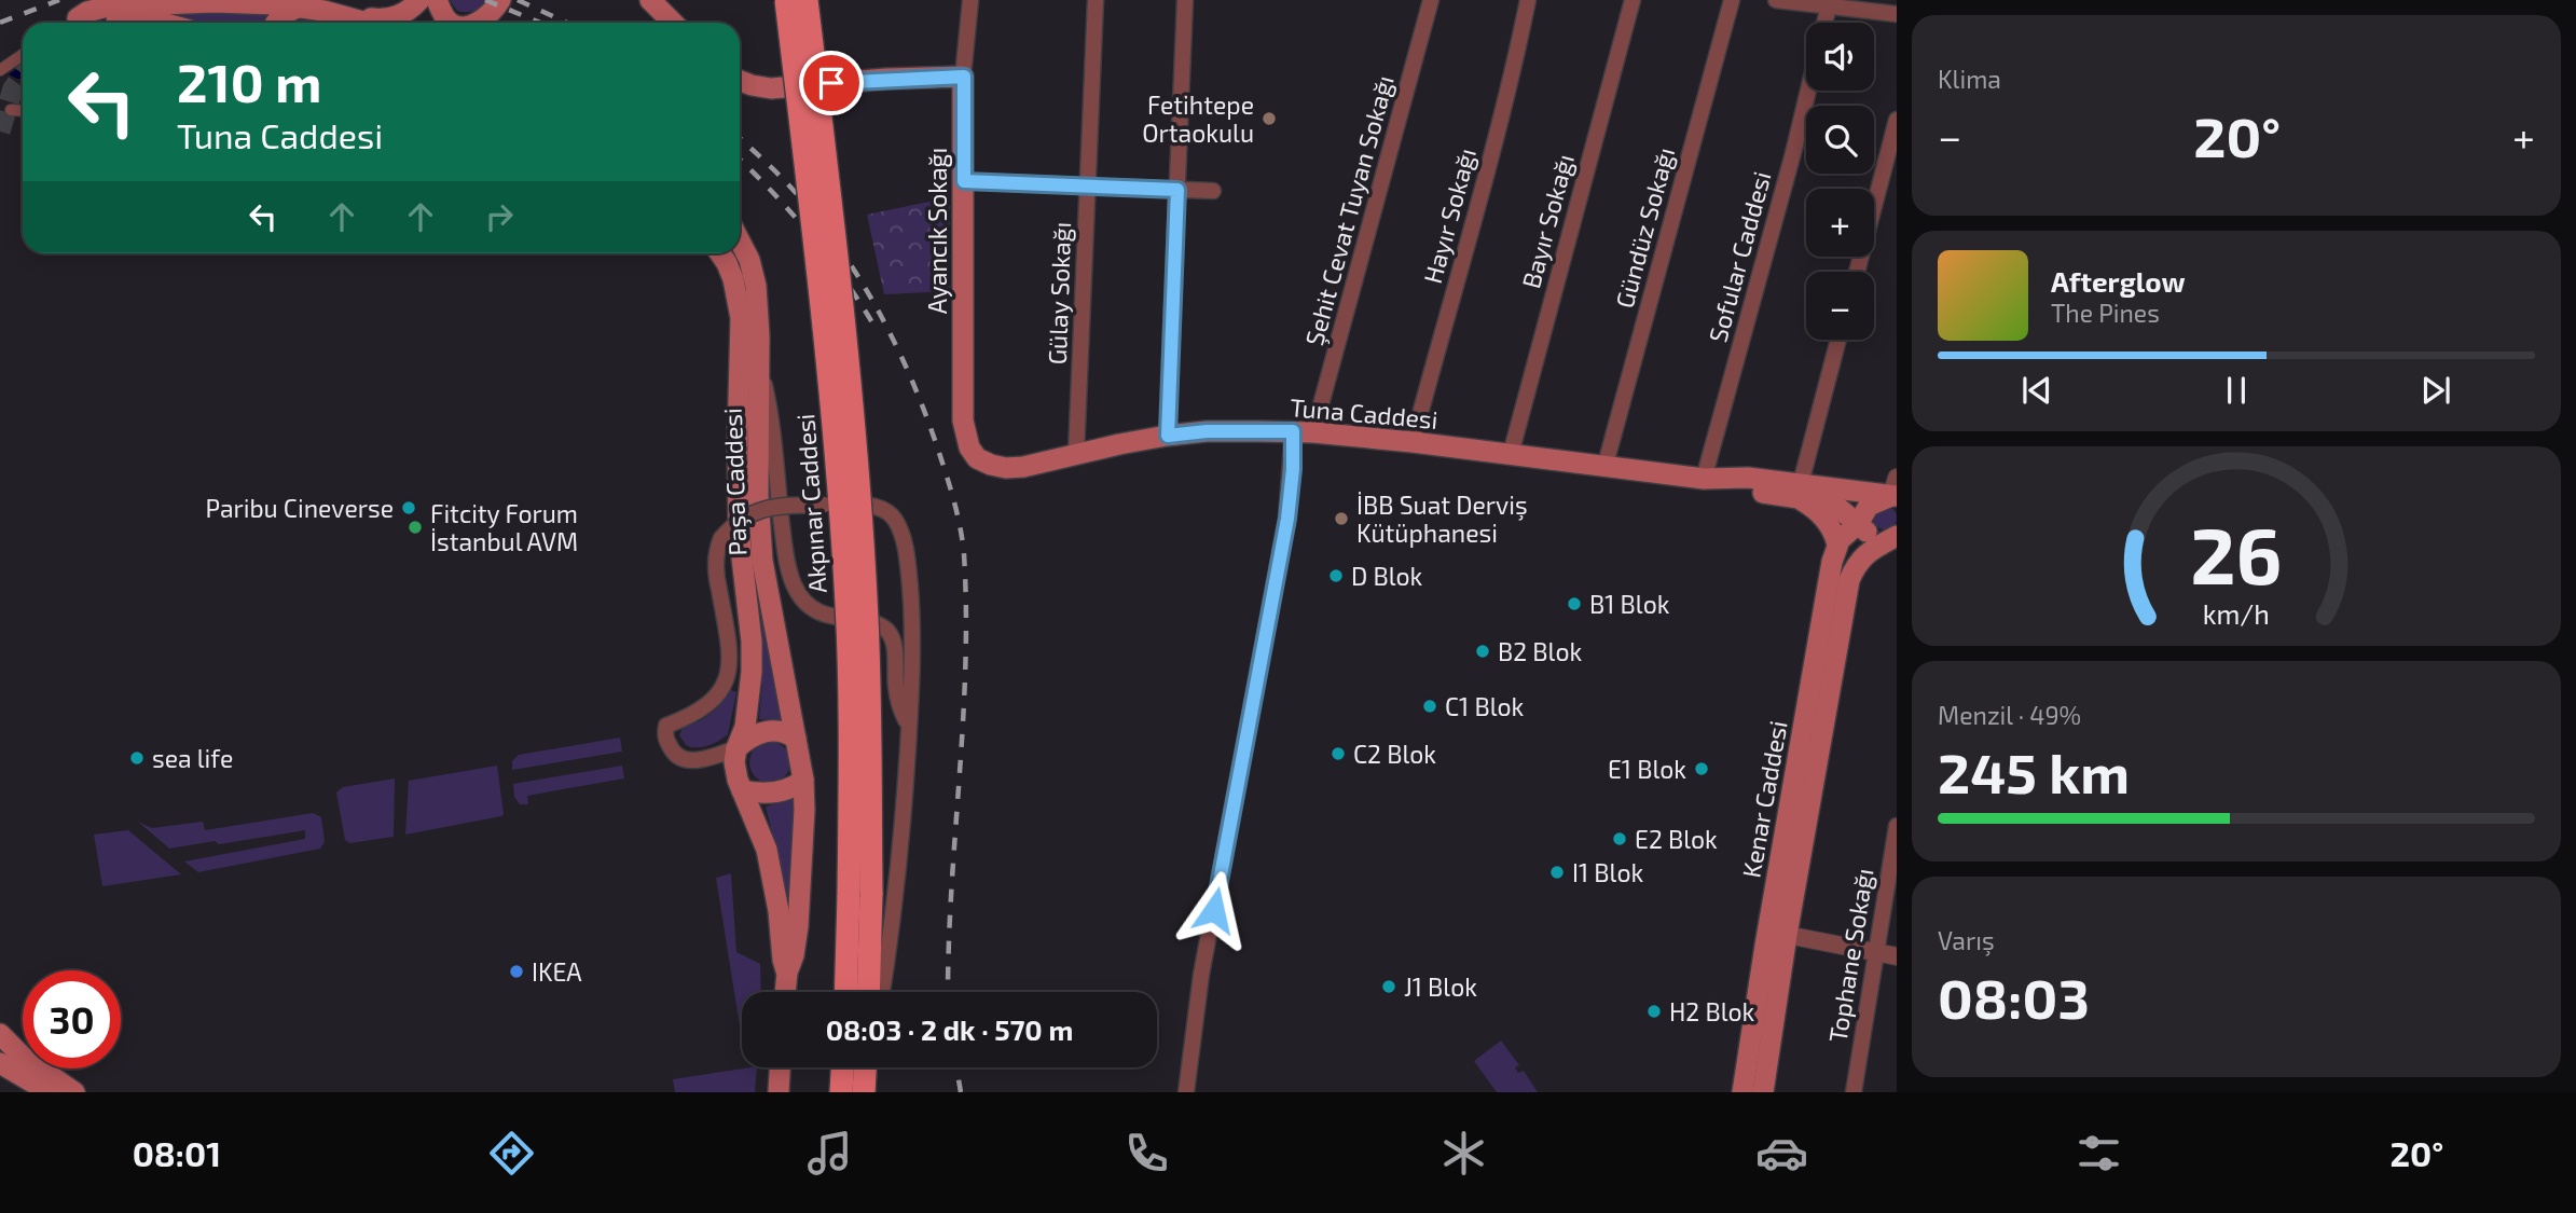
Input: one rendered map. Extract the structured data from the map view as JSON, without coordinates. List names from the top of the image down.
{
  "streets": {
    "main road": [
      "Ayancık Sokağı",
      "Tuna Caddesi",
      "Paşa Caddesi",
      "Akpınar Caddesi",
      "Kenar Caddesi"
    ],
    "street": [
      "Şehit Cevat Tuyan Sokağı",
      "Hayır Sokağı",
      "Bayır Sokağı",
      "Gündüz Sokağı",
      "Sofular Caddesi",
      "Gülay Sokağı",
      "Tophane Sokağı"
    ]
  },
  "crossings": [
    ["Şehit Cevat Tuyan Sokağı", "Tuna Caddesi"],
    ["Hayır Sokağı", "Tuna Caddesi"],
    ["Bayır Sokağı", "Tuna Caddesi"],
    ["Gündüz Sokağı", "Tuna Caddesi"],
    ["Ayancık Sokağı", "Tuna Caddesi"],
    ["Sofular Caddesi", "Tuna Caddesi"],
    ["Gülay Sokağı", "Tuna Caddesi"],
    ["Tuna Caddesi", "Kenar Caddesi"]
  ],
  "places": [
    "Fetihtepe Ortaokulu",
    "Paribu Cineverse",
    "İBB Suat Derviş Kütüphanesi",
    "Fitcity Forum İstanbul AVM",
    "D Blok",
    "B1 Blok",
    "B2 Blok",
    "C1 Blok",
    "C2 Blok",
    "sea life",
    "E1 Blok",
    "E2 Blok",
    "I1 Blok",
    "IKEA",
    "J1 Blok",
    "H2 Blok"
  ],
  "page": {
    "tile": [
      "Klima",
      ["Menzil · 49%", "245 km"],
      ["Varış", "08:03"]
    ],
    "map_buttons": ["+", "−"],
    "turn": ["210 m", "Tuna Caddesi"],
    "heat": ["−", "20°", "+"],
    "song": ["Afterglow", "The Pines"],
    "limit": "30",
    "trip": "08:03 · 2 dk · 570 m",
    "tabs": ["08:01", "20°"],
    "gauge": ["26", "km/h"]
  }
}
